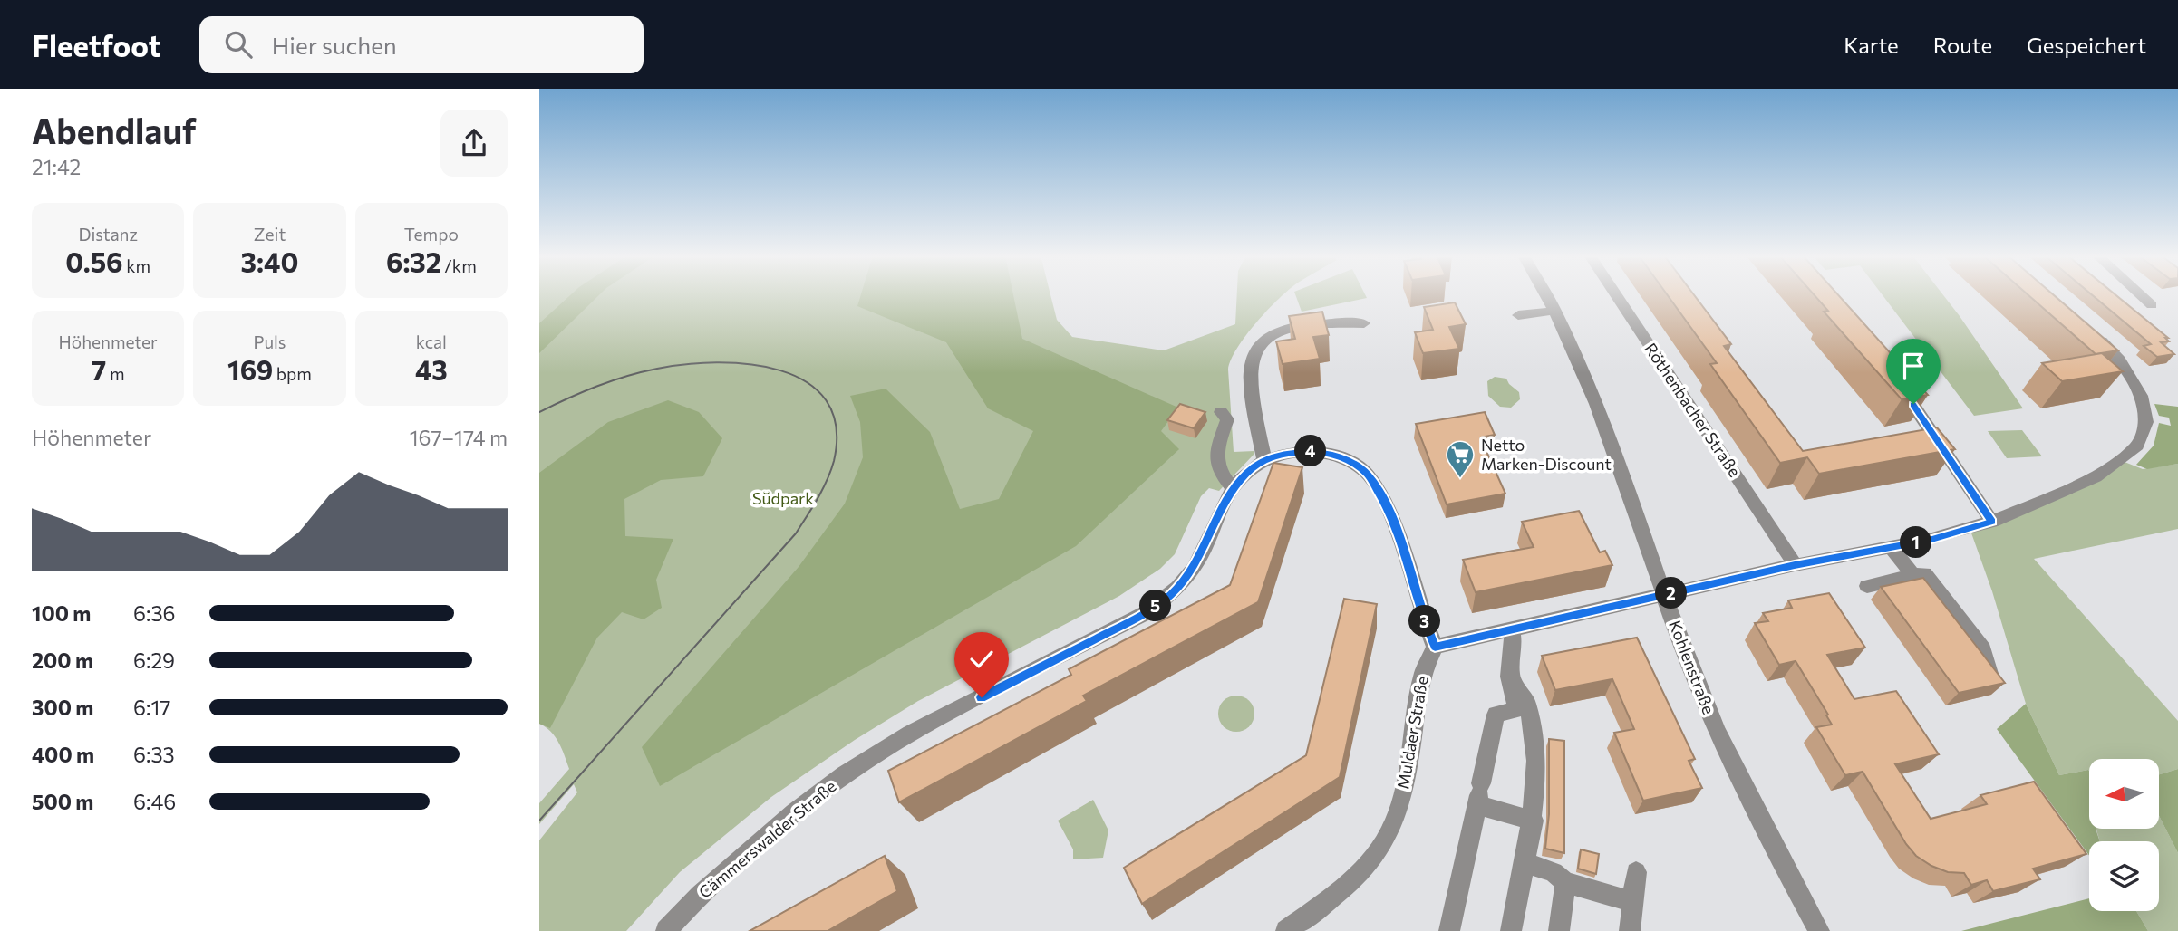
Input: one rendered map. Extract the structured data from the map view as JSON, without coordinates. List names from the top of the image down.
{
  "streets": {
    "street": [
      "Röthenbacher Straße",
      "Kohlenstraße",
      "Muldaer Straße",
      "Cämmerswalder Straße"
    ]
  },
  "crossings": [
    ["Muldaer Straße", "Cämmerswalder Straße"]
  ],
  "parks": ["Südpark"],
  "places": {
    "supermarket": ["Netto Marken-Discount"]
  },
  "north": "left",
  "page": {
    "header": "Fleetfoot",
    "search": "Hier suchen",
    "nav": ["Karte", "Route", "Gespeichert"],
    "heading": ["Abendlauf", "21:42"],
    "stats": [
      ["Distanz", "0.56 km"],
      ["Zeit", "3:40"],
      ["Tempo", "6:32 /km"],
      ["Höhenmeter", "7 m"],
      ["Puls", "169 bpm"],
      ["kcal", "43"]
    ],
    "chart": ["Höhenmeter", "167–174 m"],
    "pins": [
      "4",
      "1",
      "2",
      "5",
      "3"
    ],
    "list": [
      {
        "name": "100 m",
        "note": "6:36"
      },
      {
        "name": "200 m",
        "note": "6:29"
      },
      {
        "name": "300 m",
        "note": "6:17"
      },
      {
        "name": "400 m",
        "note": "6:33"
      },
      {
        "name": "500 m",
        "note": "6:46"
      }
    ]
  }
}
